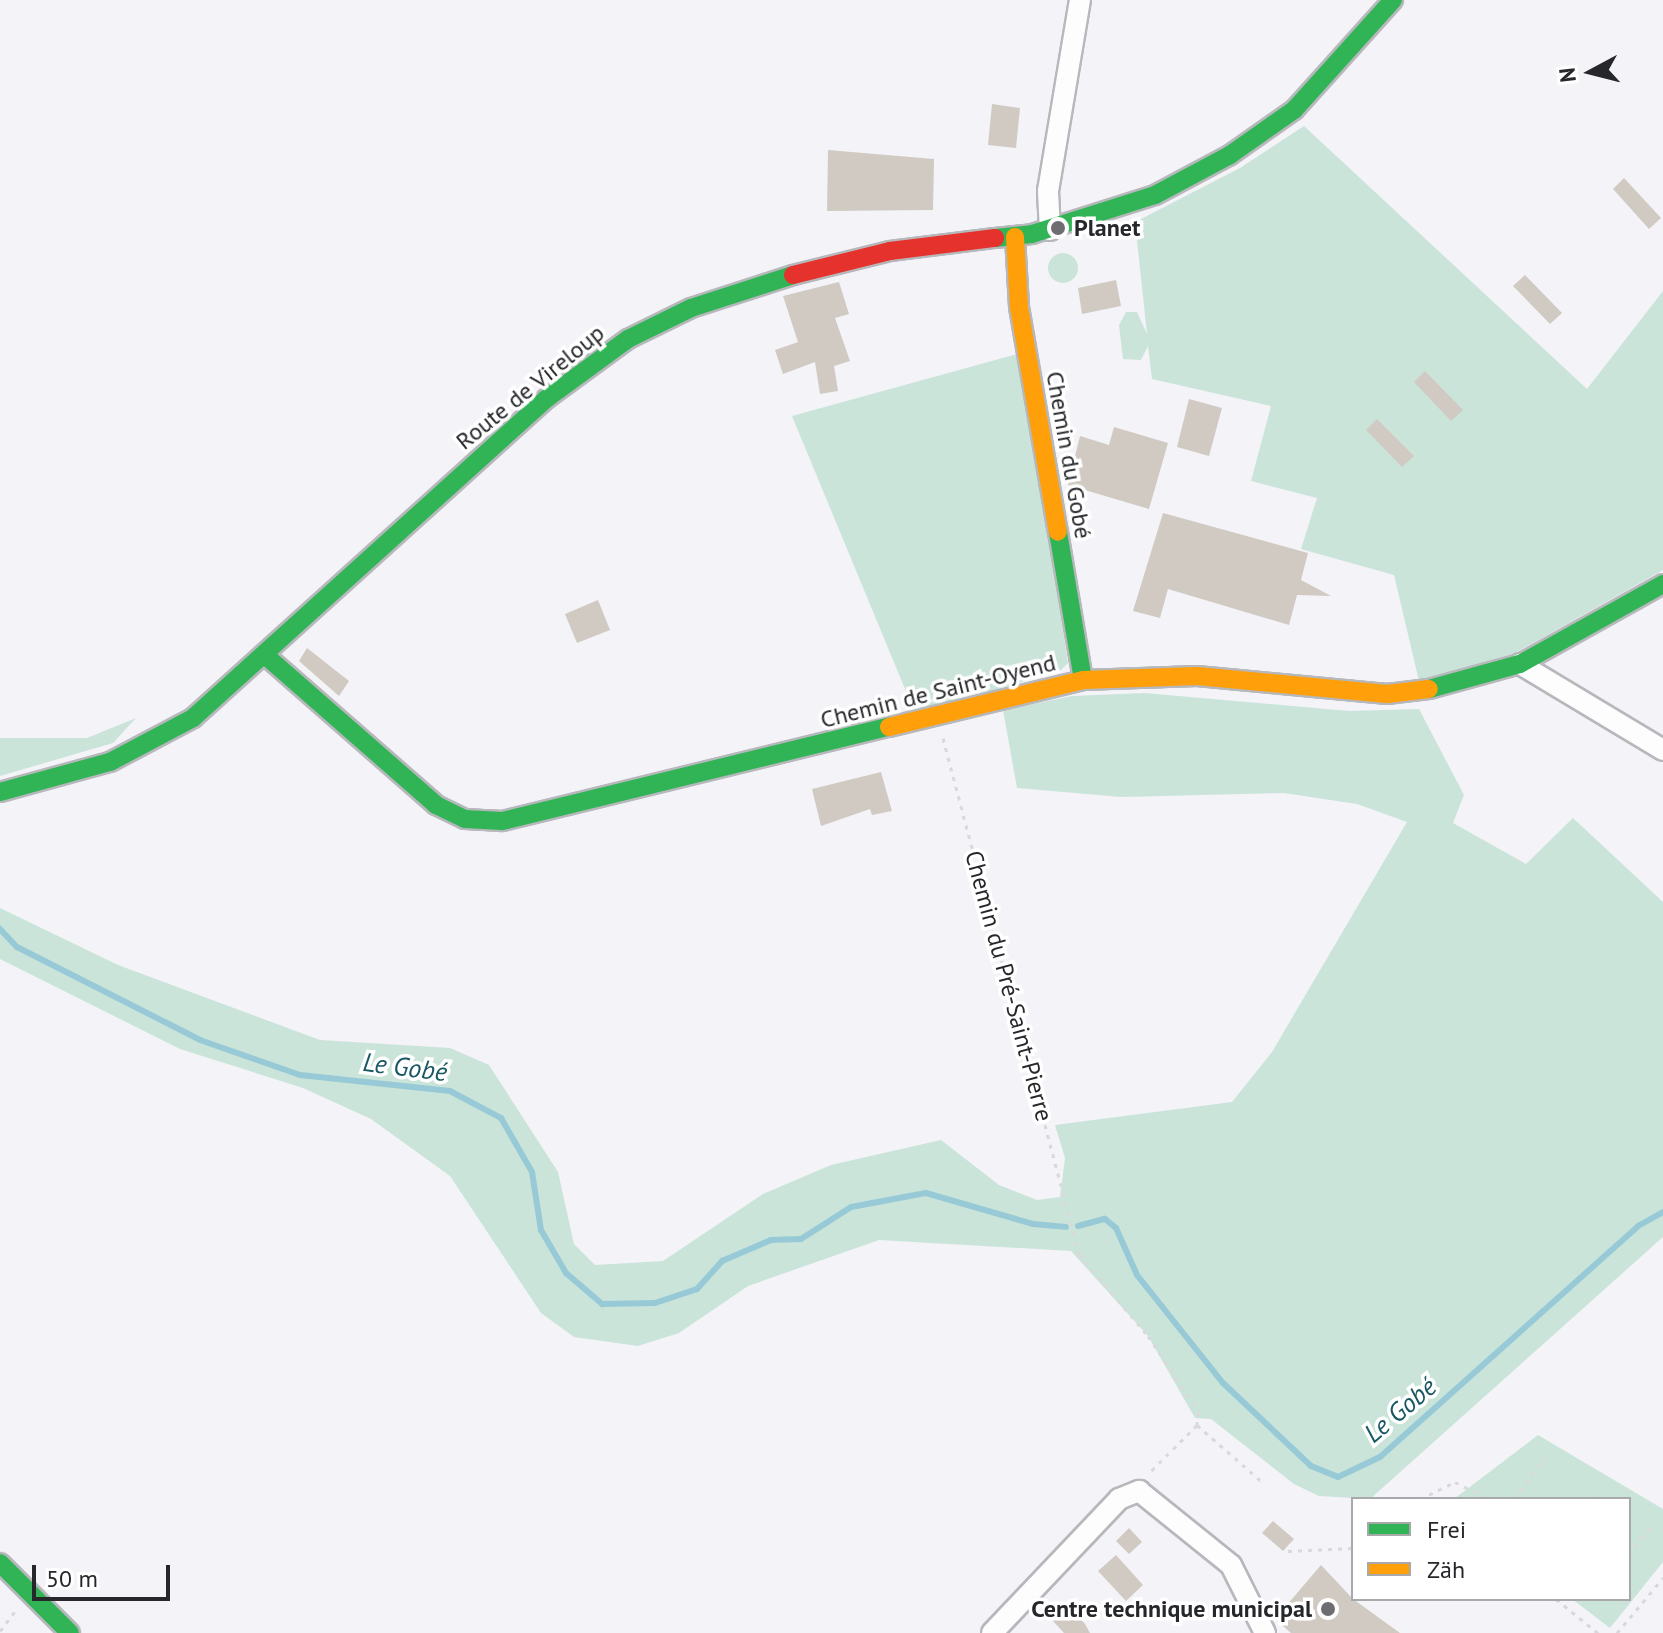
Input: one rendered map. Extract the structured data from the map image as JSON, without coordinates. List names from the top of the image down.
{
  "streets": {
    "street": ["Route de Vireloup", "Chemin du Gobé", "Chemin de Saint-Oyend"],
    "path": ["Chemin du Pré-Saint-Pierre"]
  },
  "crossings": [
    ["Route de Vireloup", "Chemin du Gobé"],
    ["Route de Vireloup", "Chemin de Saint-Oyend"],
    ["Chemin du Gobé", "Chemin de Saint-Oyend"]
  ],
  "water": ["Le Gobé"],
  "places": ["Planet", "Centre technique municipal"],
  "legend": ["Frei", "Zäh"],
  "scale_bar": "50 m",
  "north": "left"
}
